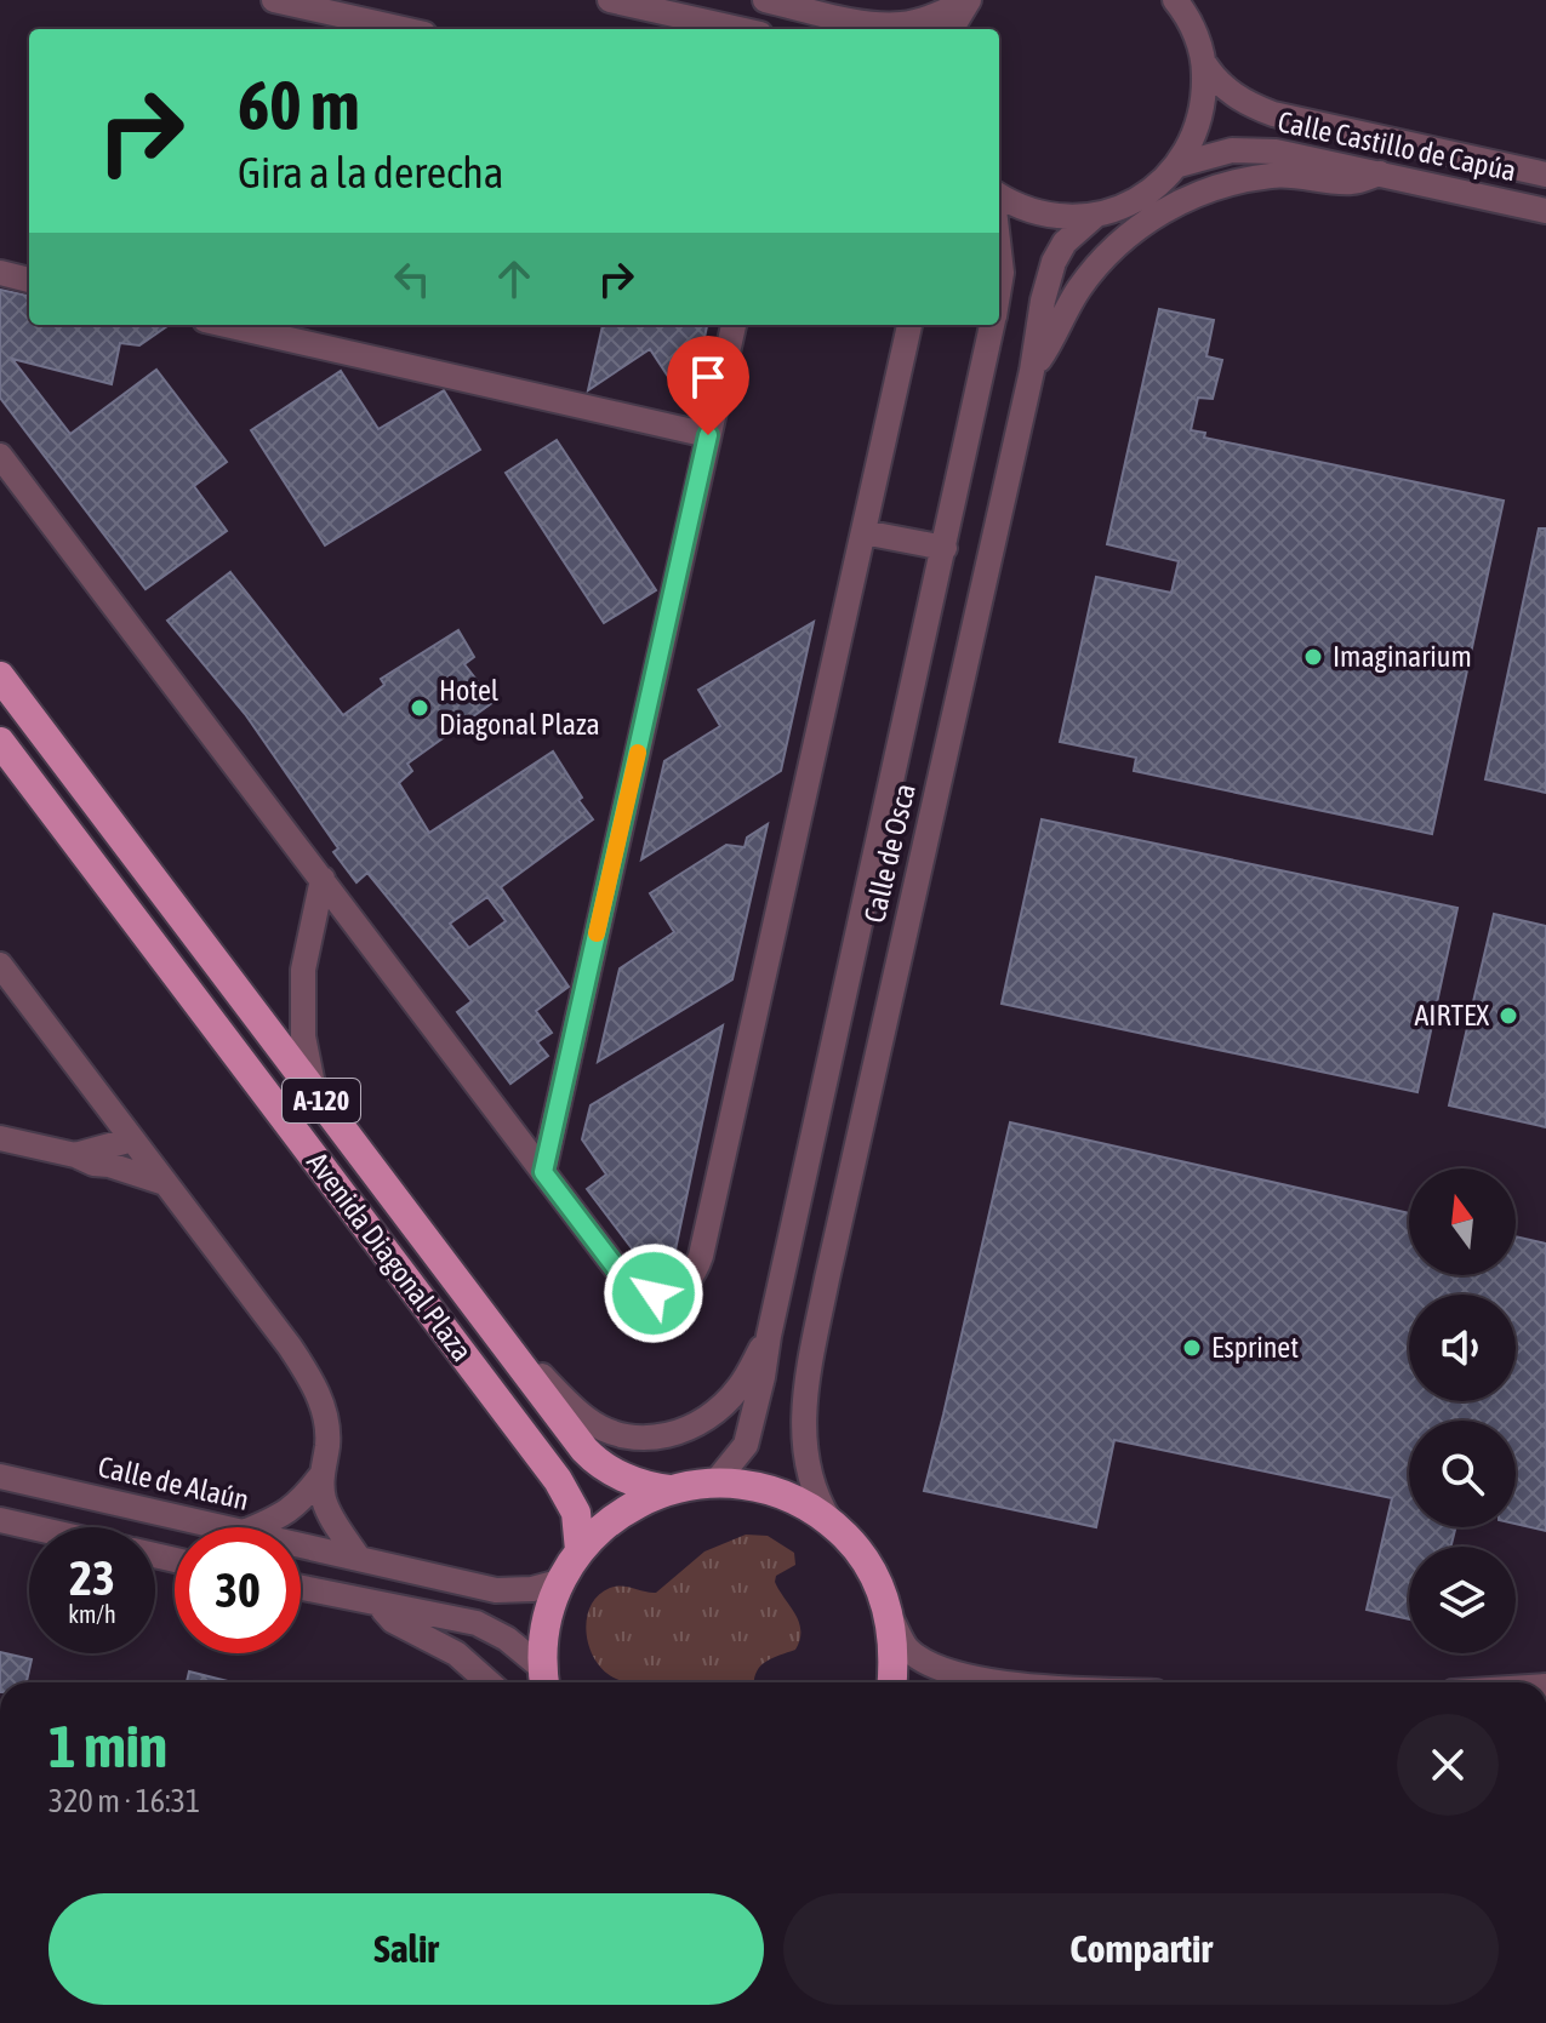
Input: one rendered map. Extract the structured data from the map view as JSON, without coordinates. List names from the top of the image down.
{
  "streets": {
    "main road": ["A-120", "Avenida Diagonal Plaza"],
    "street": ["Calle Castillo de Capúa", "Calle de Osca", "Calle de Alaún"]
  },
  "crossings": [
    ["Calle de Osca", "A-120"],
    ["A-120", "Avenida Diagonal Plaza"],
    ["A-120", "Calle de Alaún"]
  ],
  "places": [
    "Imaginarium",
    "Hotel Diagonal Plaza",
    "AIRTEX",
    "Esprinet"
  ],
  "north": "top",
  "page": {
    "turn": ["60 m", "Gira a la derecha"],
    "speed": "23 km/h",
    "limit": "30",
    "heading": ["1 min", "320 m · 16:31"],
    "buttons": ["Salir", "Compartir"]
  }
}
